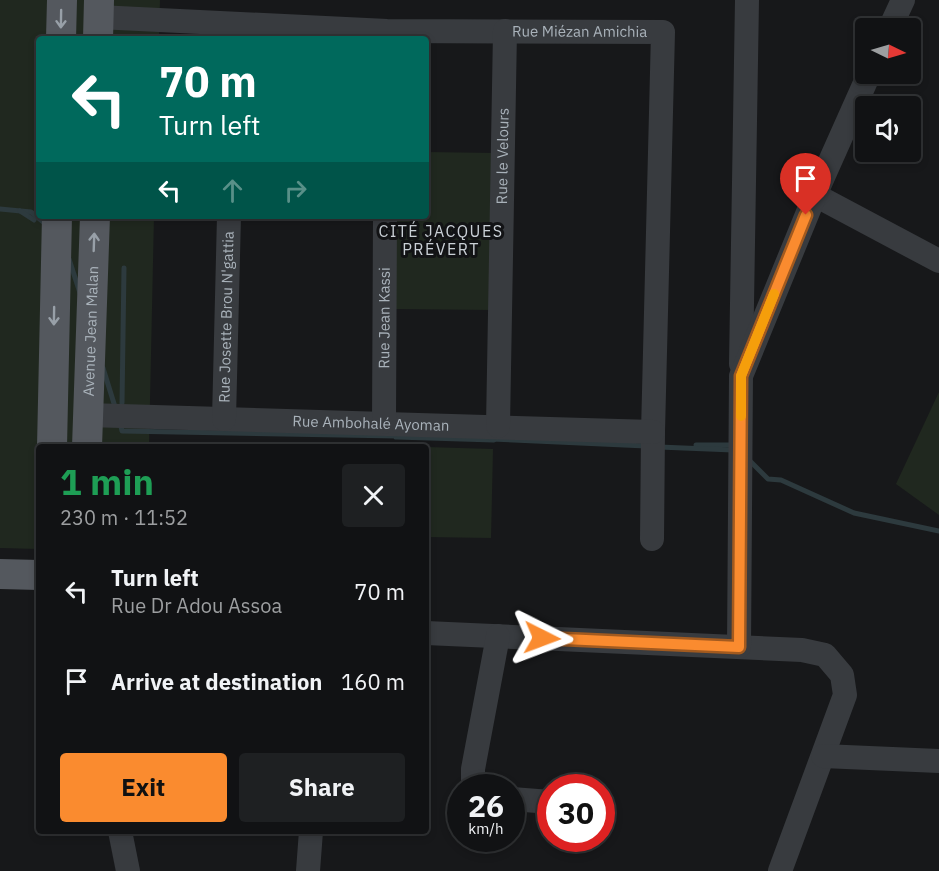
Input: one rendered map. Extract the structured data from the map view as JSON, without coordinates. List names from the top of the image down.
{
  "streets": {
    "main road": ["Avenue Jean Malan"],
    "street": [
      "Rue Miézan Amichia",
      "Rue le Velours",
      "Rue Josette Brou N'gattia",
      "Rue Jean Kassi",
      "Rue Ambohalé Ayoman"
    ]
  },
  "crossings": [
    ["Rue Miézan Amichia", "Rue le Velours"],
    ["Rue Miézan Amichia", "Rue Ambohalé Ayoman"],
    ["Rue le Velours", "Rue Ambohalé Ayoman"],
    ["Rue Josette Brou N'gattia", "Rue Ambohalé Ayoman"],
    ["Rue Jean Kassi", "Rue Ambohalé Ayoman"],
    ["Avenue Jean Malan", "Rue Ambohalé Ayoman"]
  ],
  "districts": ["CITÉ JACQUES PRÉVERT"],
  "north": "right",
  "page": {
    "turn": ["70 m", "Turn left"],
    "heading": ["1 min", "230 m · 11:52"],
    "list": [
      {
        "name": "Turn left",
        "note": "Rue Dr Adou Assoa",
        "value": "70 m"
      },
      {
        "name": "Arrive at destination",
        "value": "160 m"
      }
    ],
    "buttons": ["Exit", "Share"],
    "speed": "26 km/h",
    "limit": "30"
  }
}
